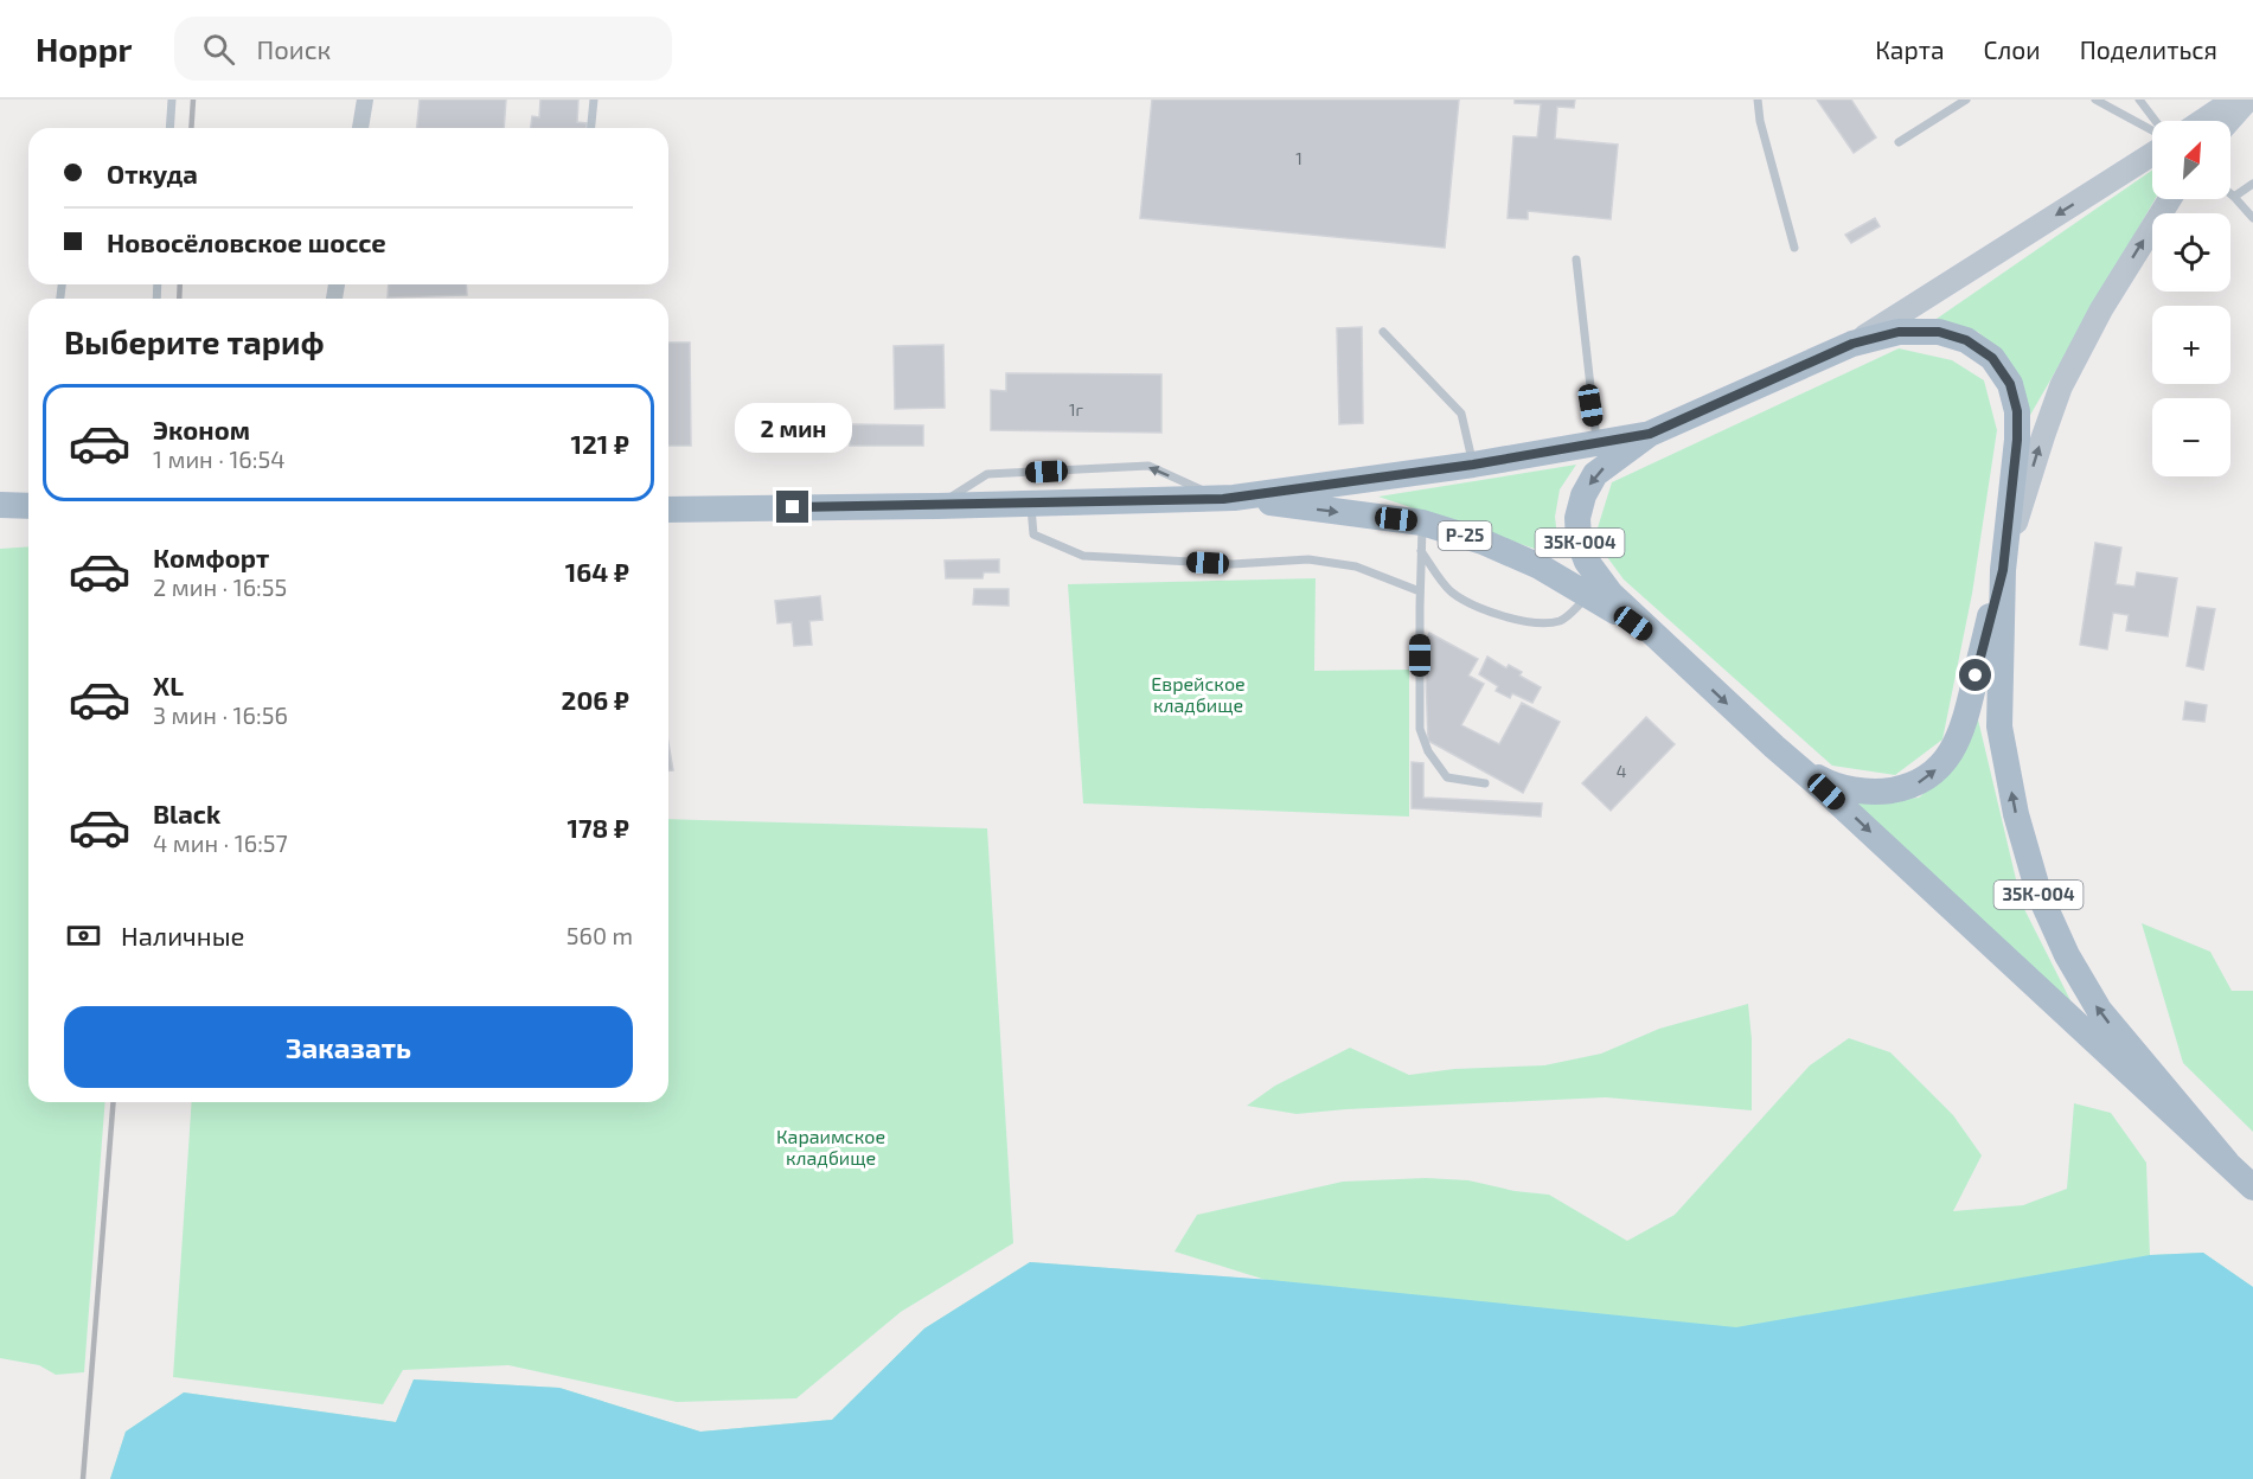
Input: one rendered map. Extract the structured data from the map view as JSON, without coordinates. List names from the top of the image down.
{
  "streets": {
    "main road": ["Р-25", "35К-004"]
  },
  "crossings": [
    ["Р-25", "35К-004"]
  ],
  "parks": ["Еврейское кладбище", "Караимское кладбище"],
  "house_numbers": ["1", "1г", "4"],
  "north": "top right",
  "page": {
    "header": "Hoppr",
    "search": "Поиск",
    "nav": ["Карта", "Слои", "Поделиться"],
    "map_buttons": ["+", "−"],
    "banner": ["Откуда", "Новосёловское шоссе"],
    "heading": "Выберите тариф",
    "list": [
      {
        "name": "Эконом",
        "note": "1 мин · 16:54",
        "value": "121 ₽"
      },
      {
        "name": "Комфорт",
        "note": "2 мин · 16:55",
        "value": "164 ₽"
      },
      {
        "name": "XL",
        "note": "3 мин · 16:56",
        "value": "206 ₽"
      },
      {
        "name": "Black",
        "note": "4 мин · 16:57",
        "value": "178 ₽"
      }
    ],
    "bubble": "2 мин",
    "pay": ["Наличные", "560 m"],
    "buttons": "Заказать"
  }
}
